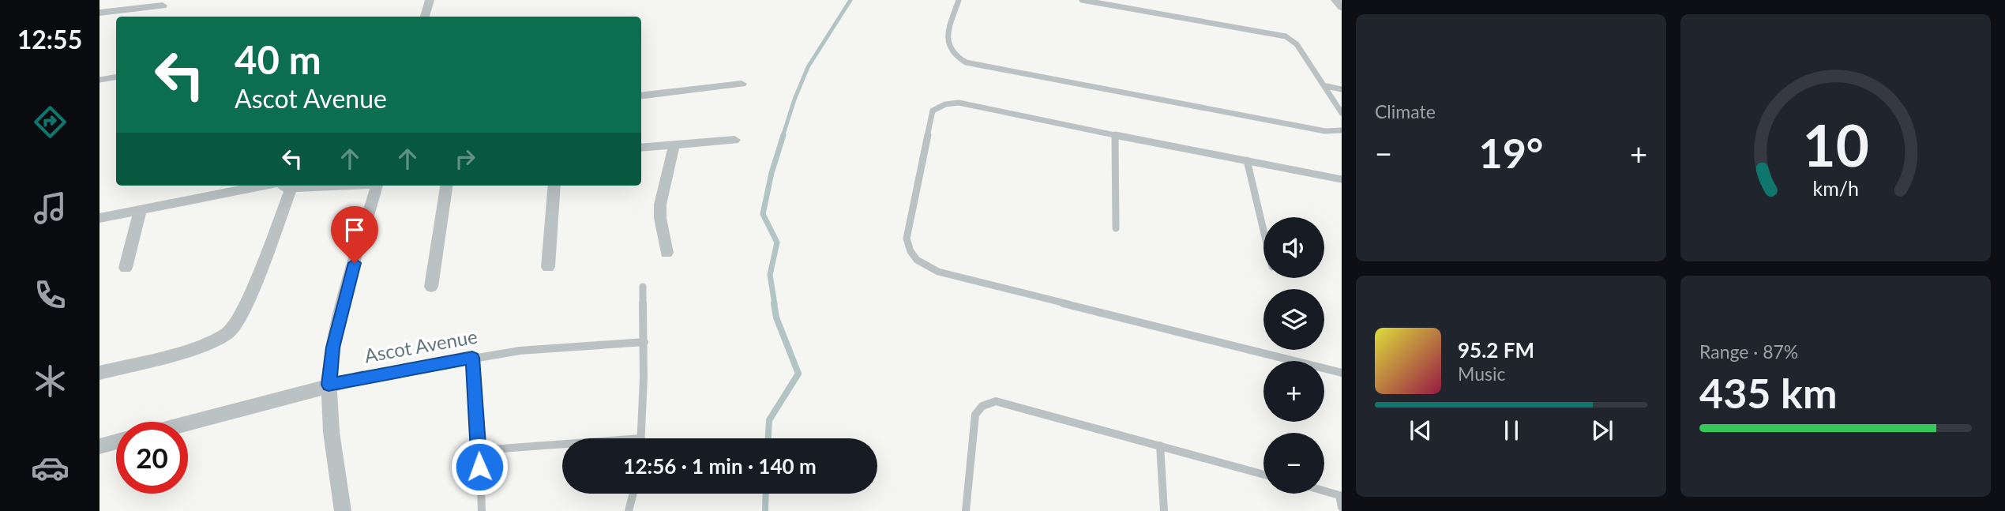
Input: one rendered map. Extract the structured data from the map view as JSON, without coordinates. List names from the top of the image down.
{
  "streets": {
    "street": ["Ascot Avenue"]
  },
  "page": {
    "tabs": "12:55",
    "tile": [
      "Climate",
      ["Range · 87%", "435 km"]
    ],
    "turn": ["40 m", "Ascot Avenue"],
    "heat": ["−", "19°", "+"],
    "map_buttons": ["+", "−"],
    "song": ["95.2 FM", "Music"],
    "limit": "20",
    "trip": "12:56 · 1 min · 140 m",
    "gauge": ["10", "km/h"]
  }
}
